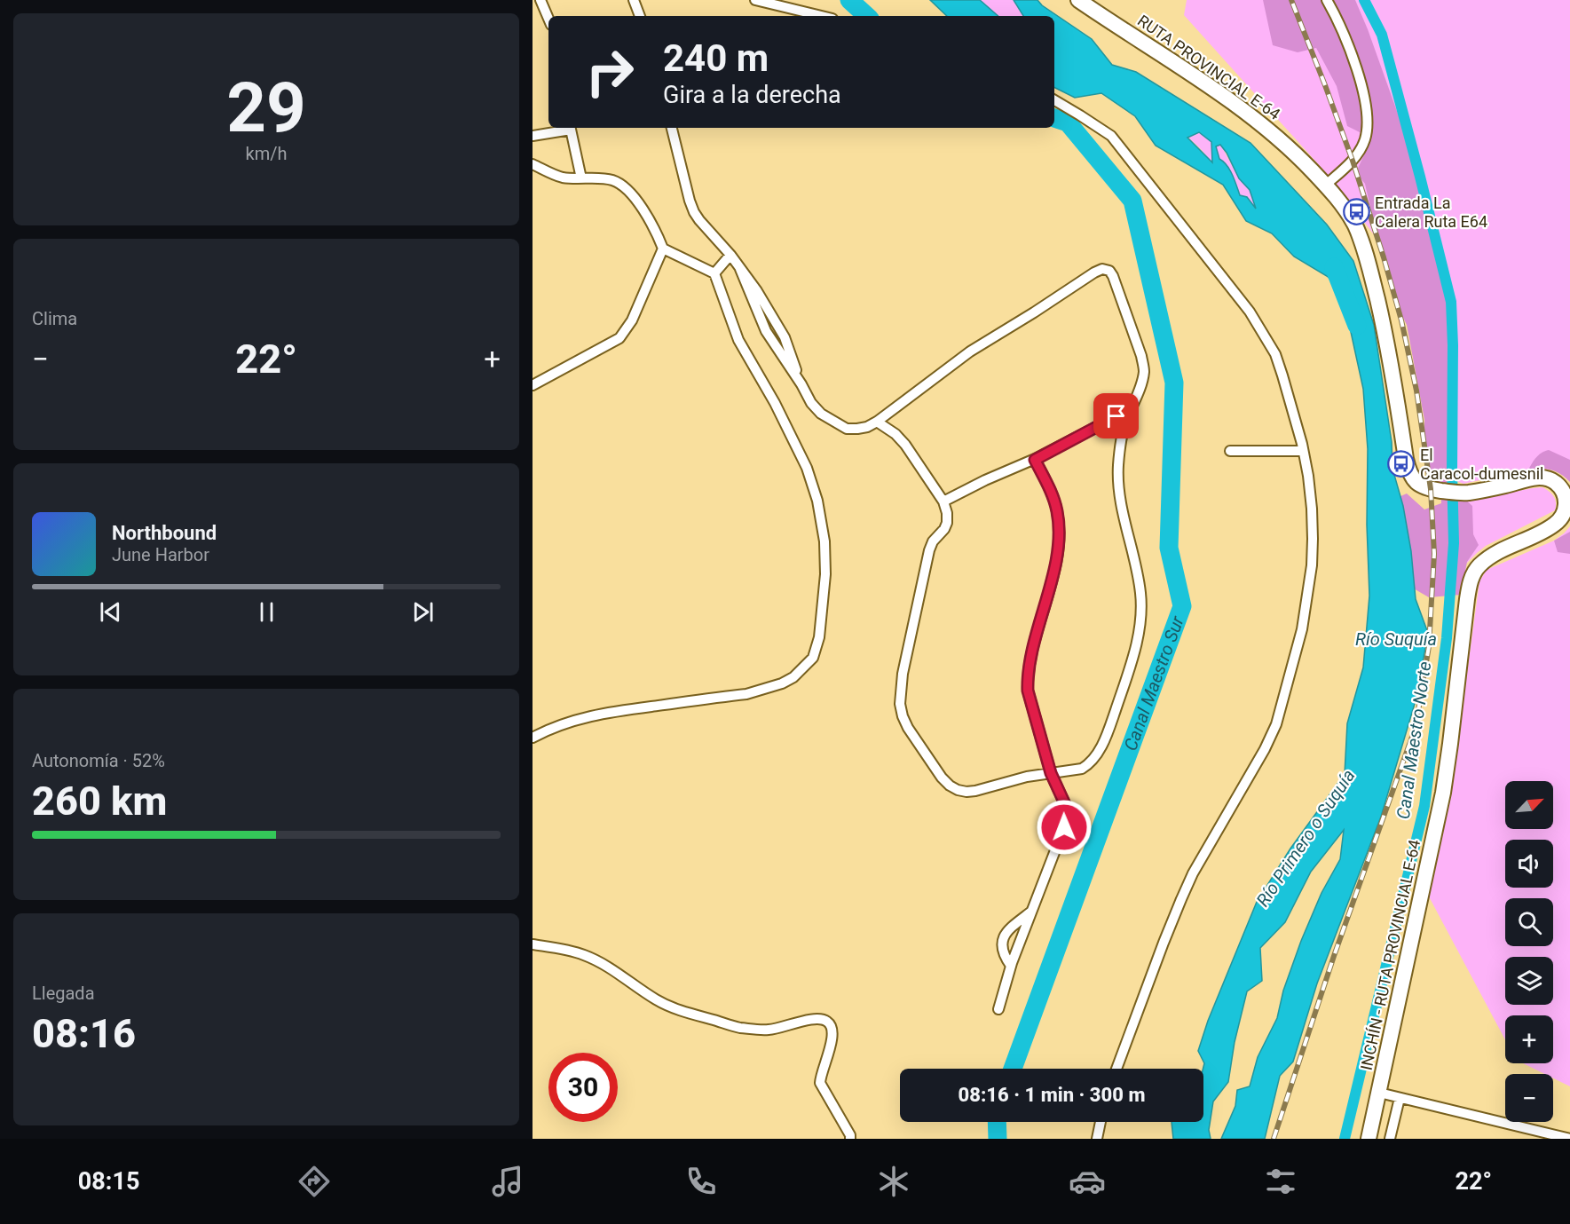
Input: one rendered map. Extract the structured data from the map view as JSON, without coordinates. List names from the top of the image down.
{
  "streets": {
    "main road": ["RUTA PROVINCIAL E-64", "INCHÍN - RUTA PROVINCIAL E-64"]
  },
  "crossings": [
    ["RUTA PROVINCIAL E-64", "INCHÍN - RUTA PROVINCIAL E-64"]
  ],
  "water": [
    "Río Suquía",
    "Canal Maestro Sur",
    "Canal Maestro Norte",
    "Río Primero o Suquía"
  ],
  "places": {
    "bus stop": ["Entrada La Calera Ruta E64", "El Caracol-dumesnil"]
  },
  "north": "top right",
  "page": {
    "tile": [
      ["29", "km/h"],
      "Clima",
      ["Autonomía · 52%", "260 km"],
      ["Llegada", "08:16"]
    ],
    "turn": ["240 m", "Gira a la derecha"],
    "heat": ["−", "22°", "+"],
    "song": ["Northbound", "June Harbor"],
    "map_buttons": ["+", "−"],
    "limit": "30",
    "trip": "08:16 · 1 min · 300 m",
    "tabs": ["08:15", "22°"]
  }
}
